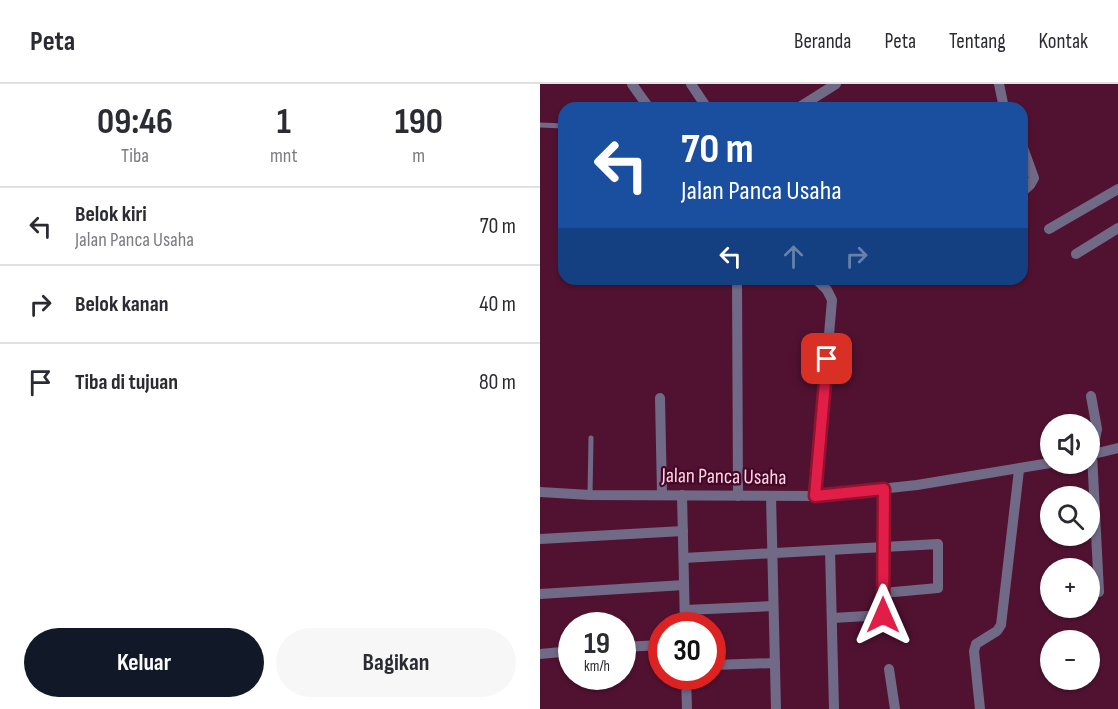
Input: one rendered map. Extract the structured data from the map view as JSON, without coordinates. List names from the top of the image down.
{
  "streets": {
    "street": ["Jalan Panca Usaha"]
  },
  "page": {
    "header": "Peta",
    "nav": [
      "Beranda",
      "Peta",
      "Tentang",
      "Kontak"
    ],
    "eta": [
      "09:46",
      "Tiba",
      "1",
      "mnt",
      "190",
      "m"
    ],
    "turn": ["70 m", "Jalan Panca Usaha"],
    "list": [
      {
        "name": "Belok kiri",
        "note": "Jalan Panca Usaha",
        "value": "70 m"
      },
      {
        "name": "Belok kanan",
        "value": "40 m"
      },
      {
        "name": "Tiba di tujuan",
        "value": "80 m"
      }
    ],
    "map_buttons": ["+", "−"],
    "speed": "19 km/h",
    "limit": "30",
    "buttons": ["Keluar", "Bagikan"]
  }
}
